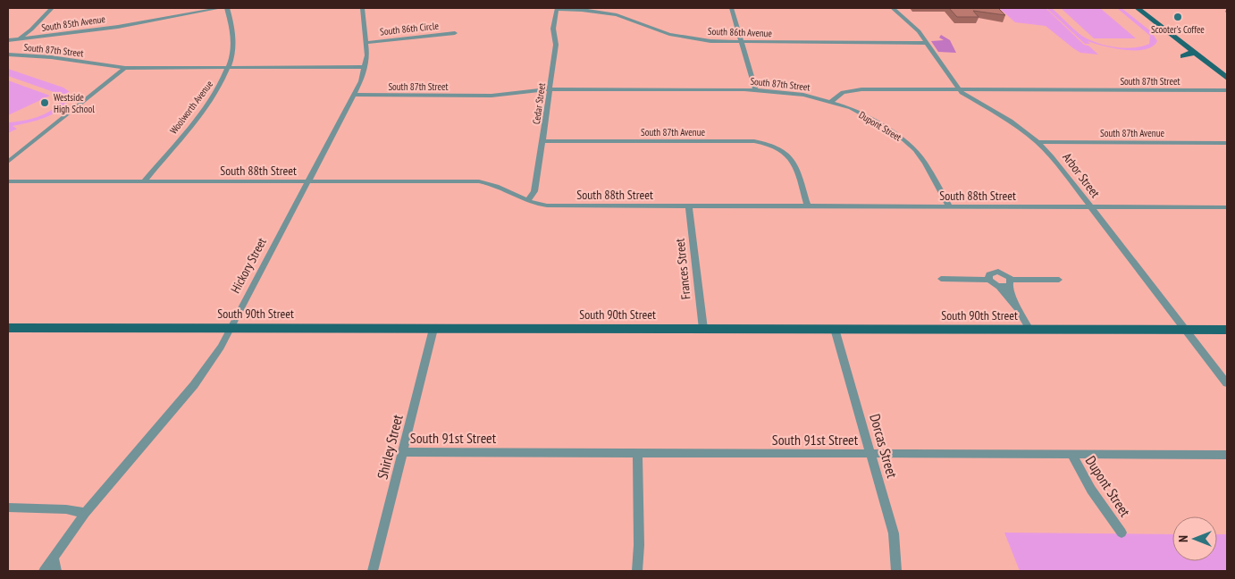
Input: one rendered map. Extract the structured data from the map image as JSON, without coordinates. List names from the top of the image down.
{
  "streets": {
    "main road": ["South 90th Street"],
    "street": [
      "South 85th Avenue",
      "South 86th Circle",
      "South 86th Avenue",
      "South 87th Street",
      "Cedar Street",
      "Woolworth Avenue",
      "Dupont Street",
      "South 87th Avenue",
      "South 88th Street",
      "Arbor Street",
      "Hickory Street",
      "Frances Street",
      "South 91st Street",
      "Dorcas Street",
      "Shirley Street"
    ]
  },
  "crossings": [
    ["South 86th Circle", "Hickory Street"],
    ["South 86th Avenue", "Cedar Street"],
    ["South 86th Avenue", "Arbor Street"],
    ["South 87th Street", "Cedar Street"],
    ["South 87th Street", "Woolworth Avenue"],
    ["South 87th Street", "Dupont Street"],
    ["South 87th Street", "Arbor Street"],
    ["South 87th Street", "Hickory Street"],
    ["Cedar Street", "South 87th Avenue"],
    ["Cedar Street", "South 88th Street"],
    ["Woolworth Avenue", "South 88th Street"],
    ["Dupont Street", "South 88th Street"],
    ["Dupont Street", "South 91st Street"],
    ["South 87th Avenue", "South 88th Street"],
    ["South 87th Avenue", "Arbor Street"],
    ["South 88th Street", "Arbor Street"],
    ["South 88th Street", "Hickory Street"],
    ["South 88th Street", "Frances Street"],
    ["Arbor Street", "South 90th Street"],
    ["Hickory Street", "South 90th Street"],
    ["Frances Street", "South 90th Street"],
    ["South 90th Street", "Dorcas Street"],
    ["South 90th Street", "Shirley Street"],
    ["South 91st Street", "Dorcas Street"],
    ["South 91st Street", "Shirley Street"]
  ],
  "places": ["Scooter's Coffee", "Westside High School"],
  "north": "left"
}
